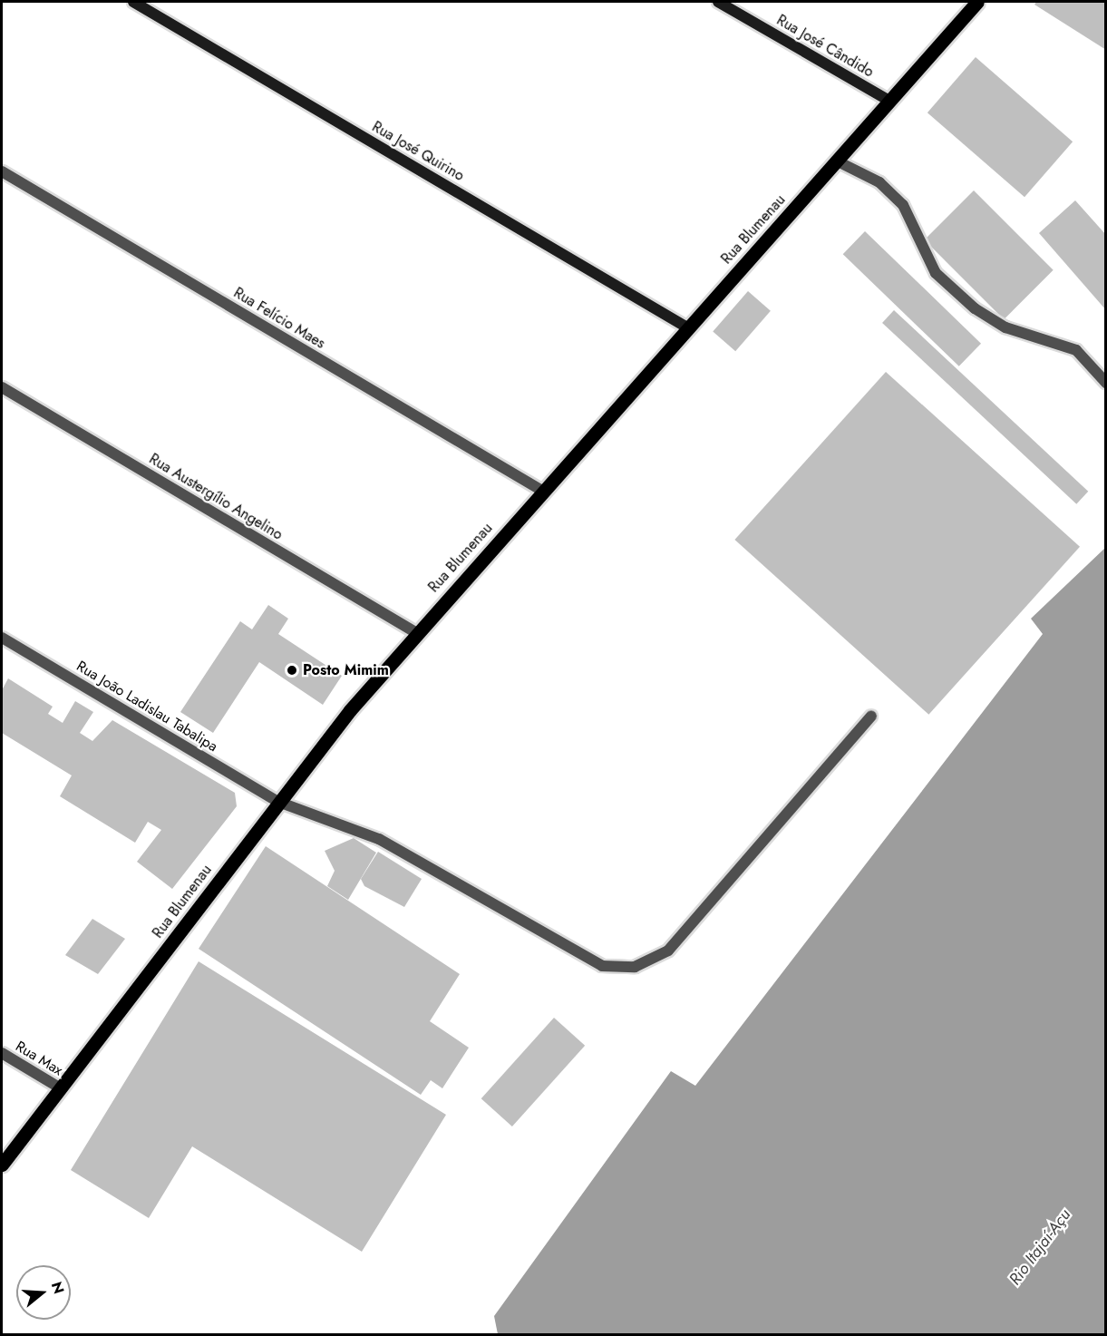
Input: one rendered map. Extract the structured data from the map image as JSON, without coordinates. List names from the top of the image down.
{
  "streets": {
    "main road": ["Rua José Cândido", "Rua José Quirino", "Rua Blumenau"],
    "street": [
      "Rua Felício Maes",
      "Rua Austergílio Angelino",
      "Rua João Ladislau Tabalipa",
      "Rua Max"
    ]
  },
  "crossings": [
    ["Rua José Cândido", "Rua Blumenau"],
    ["Rua José Quirino", "Rua Blumenau"],
    ["Rua Blumenau", "Rua Felício Maes"],
    ["Rua Blumenau", "Rua Austergílio Angelino"],
    ["Rua Blumenau", "Rua João Ladislau Tabalipa"],
    ["Rua Blumenau", "Rua Max"]
  ],
  "water": ["Rio Itajaí-Açu"],
  "places": ["Posto Mimim"],
  "north": "right"
}
